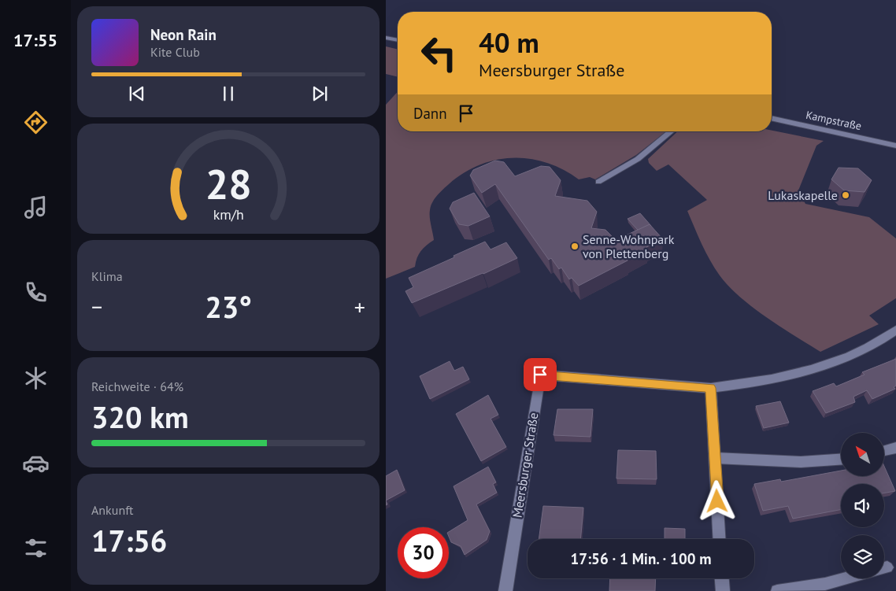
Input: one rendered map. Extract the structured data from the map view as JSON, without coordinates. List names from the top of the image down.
{
  "streets": {
    "street": ["Kampstraße", "Meersburger Straße"]
  },
  "places": ["Lukaskapelle", "Senne-Wohnpark von Plettenberg"],
  "north": "top left",
  "page": {
    "tabs": "17:55",
    "turn": ["40 m", "Meersburger Straße"],
    "song": ["Neon Rain", "Kite Club"],
    "then": "Dann",
    "tile": [
      "Klima",
      ["Reichweite · 64%", "320 km"],
      ["Ankunft", "17:56"]
    ],
    "heat": ["−", "23°", "+"],
    "limit": "30",
    "trip": "17:56 · 1 Min. · 100 m",
    "gauge": ["28", "km/h"]
  }
}
